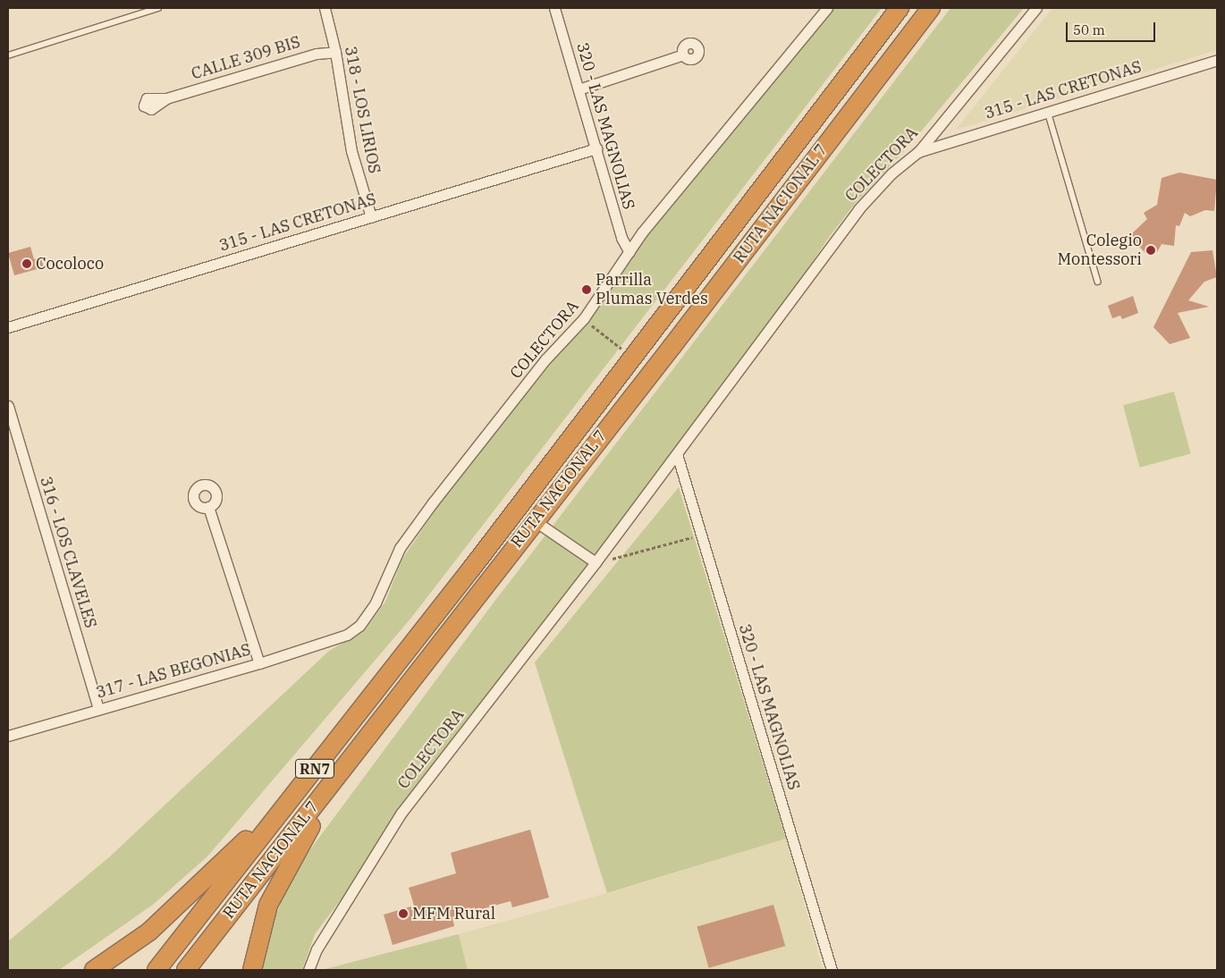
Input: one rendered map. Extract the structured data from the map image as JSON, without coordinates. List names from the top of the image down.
{
  "streets": {
    "highway": ["RUTA NACIONAL 7", "RN7"],
    "street": [
      "CALLE 309 BIS",
      "315 - LAS CRETONAS",
      "318 - LOS LIRIOS",
      "320 - LAS MAGNOLIAS",
      "COLECTORA",
      "316 - LOS CLAVELES",
      "317 - LAS BEGONIAS"
    ]
  },
  "crossings": [
    ["CALLE 309 BIS", "318 - LOS LIRIOS"],
    ["315 - LAS CRETONAS", "318 - LOS LIRIOS"],
    ["315 - LAS CRETONAS", "320 - LAS MAGNOLIAS"],
    ["315 - LAS CRETONAS", "COLECTORA"],
    ["320 - LAS MAGNOLIAS", "COLECTORA"],
    ["COLECTORA", "317 - LAS BEGONIAS"],
    ["316 - LOS CLAVELES", "317 - LAS BEGONIAS"]
  ],
  "places": [
    "Colegio Montessori",
    "Cocoloco",
    "Parrilla Plumas Verdes",
    "MFM Rural"
  ],
  "scale_bar": "50 m"
}
